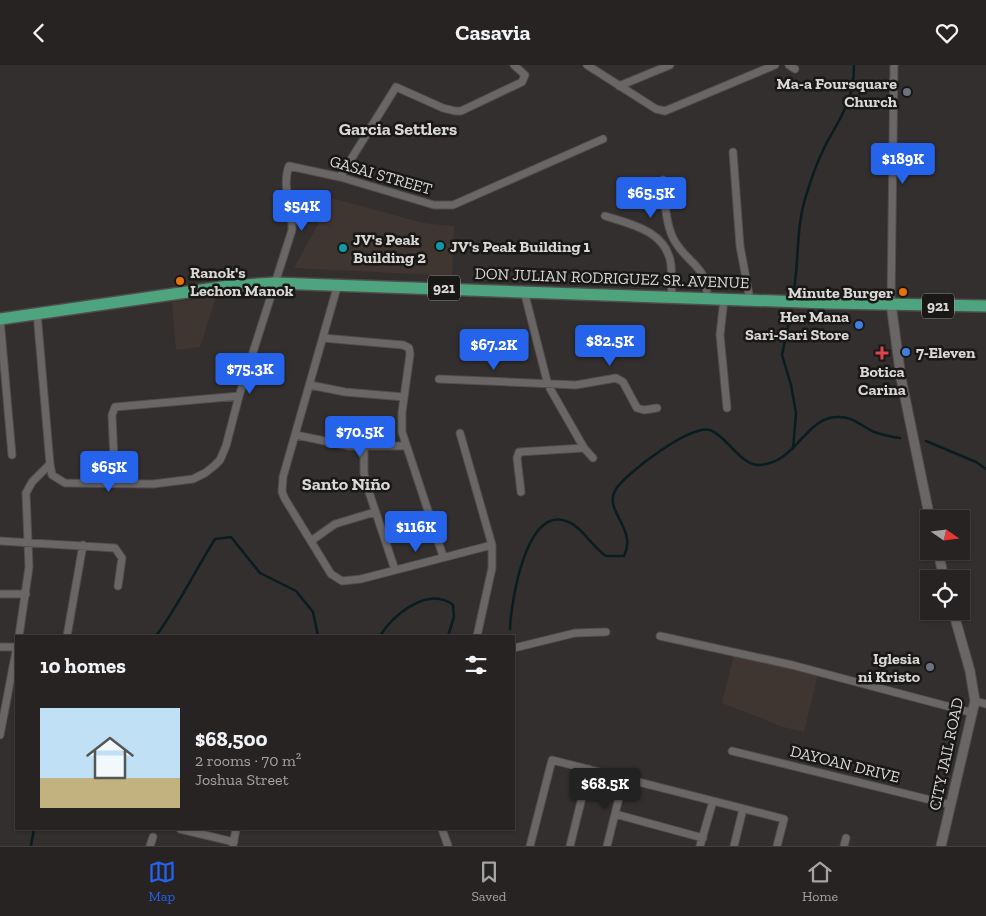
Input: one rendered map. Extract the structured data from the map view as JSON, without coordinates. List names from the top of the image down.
{
  "streets": {
    "main road": ["DON JULIAN RODRIGUEZ SR. AVENUE", "921"],
    "street": ["GASAI STREET", "CITY JAIL ROAD", "DAYOAN DRIVE"]
  },
  "crossings": [
    ["GASAI STREET", "DON JULIAN RODRIGUEZ SR. AVENUE"],
    ["CITY JAIL ROAD", "DAYOAN DRIVE"]
  ],
  "districts": ["Garcia Settlers", "Santo Niño"],
  "places": {
    "other": [
      "Ma-a Foursquare Church",
      "JV's Peak Building 1",
      "JV's Peak Building 2",
      "Ranok's Lechon Manok",
      "Minute Burger",
      "Her Mana Sari-Sari Store",
      "7-Eleven",
      "Iglesia ni Kristo"
    ],
    "health": ["Botica Carina"]
  },
  "north": "right",
  "page": {
    "header": "Casavia",
    "price": [
      "$189K",
      "$65.5K",
      "$54K",
      "$82.5K",
      "$67.2K",
      "$75.3K",
      "$70.5K",
      "$65K",
      "$116K",
      "$68.5K"
    ],
    "heading": "10 homes",
    "list": [
      {
        "name": "$68,500",
        "note": "2 rooms · 70 m² · Joshua Street"
      }
    ],
    "tabs": ["Map", "Saved", "Home"]
  }
}
